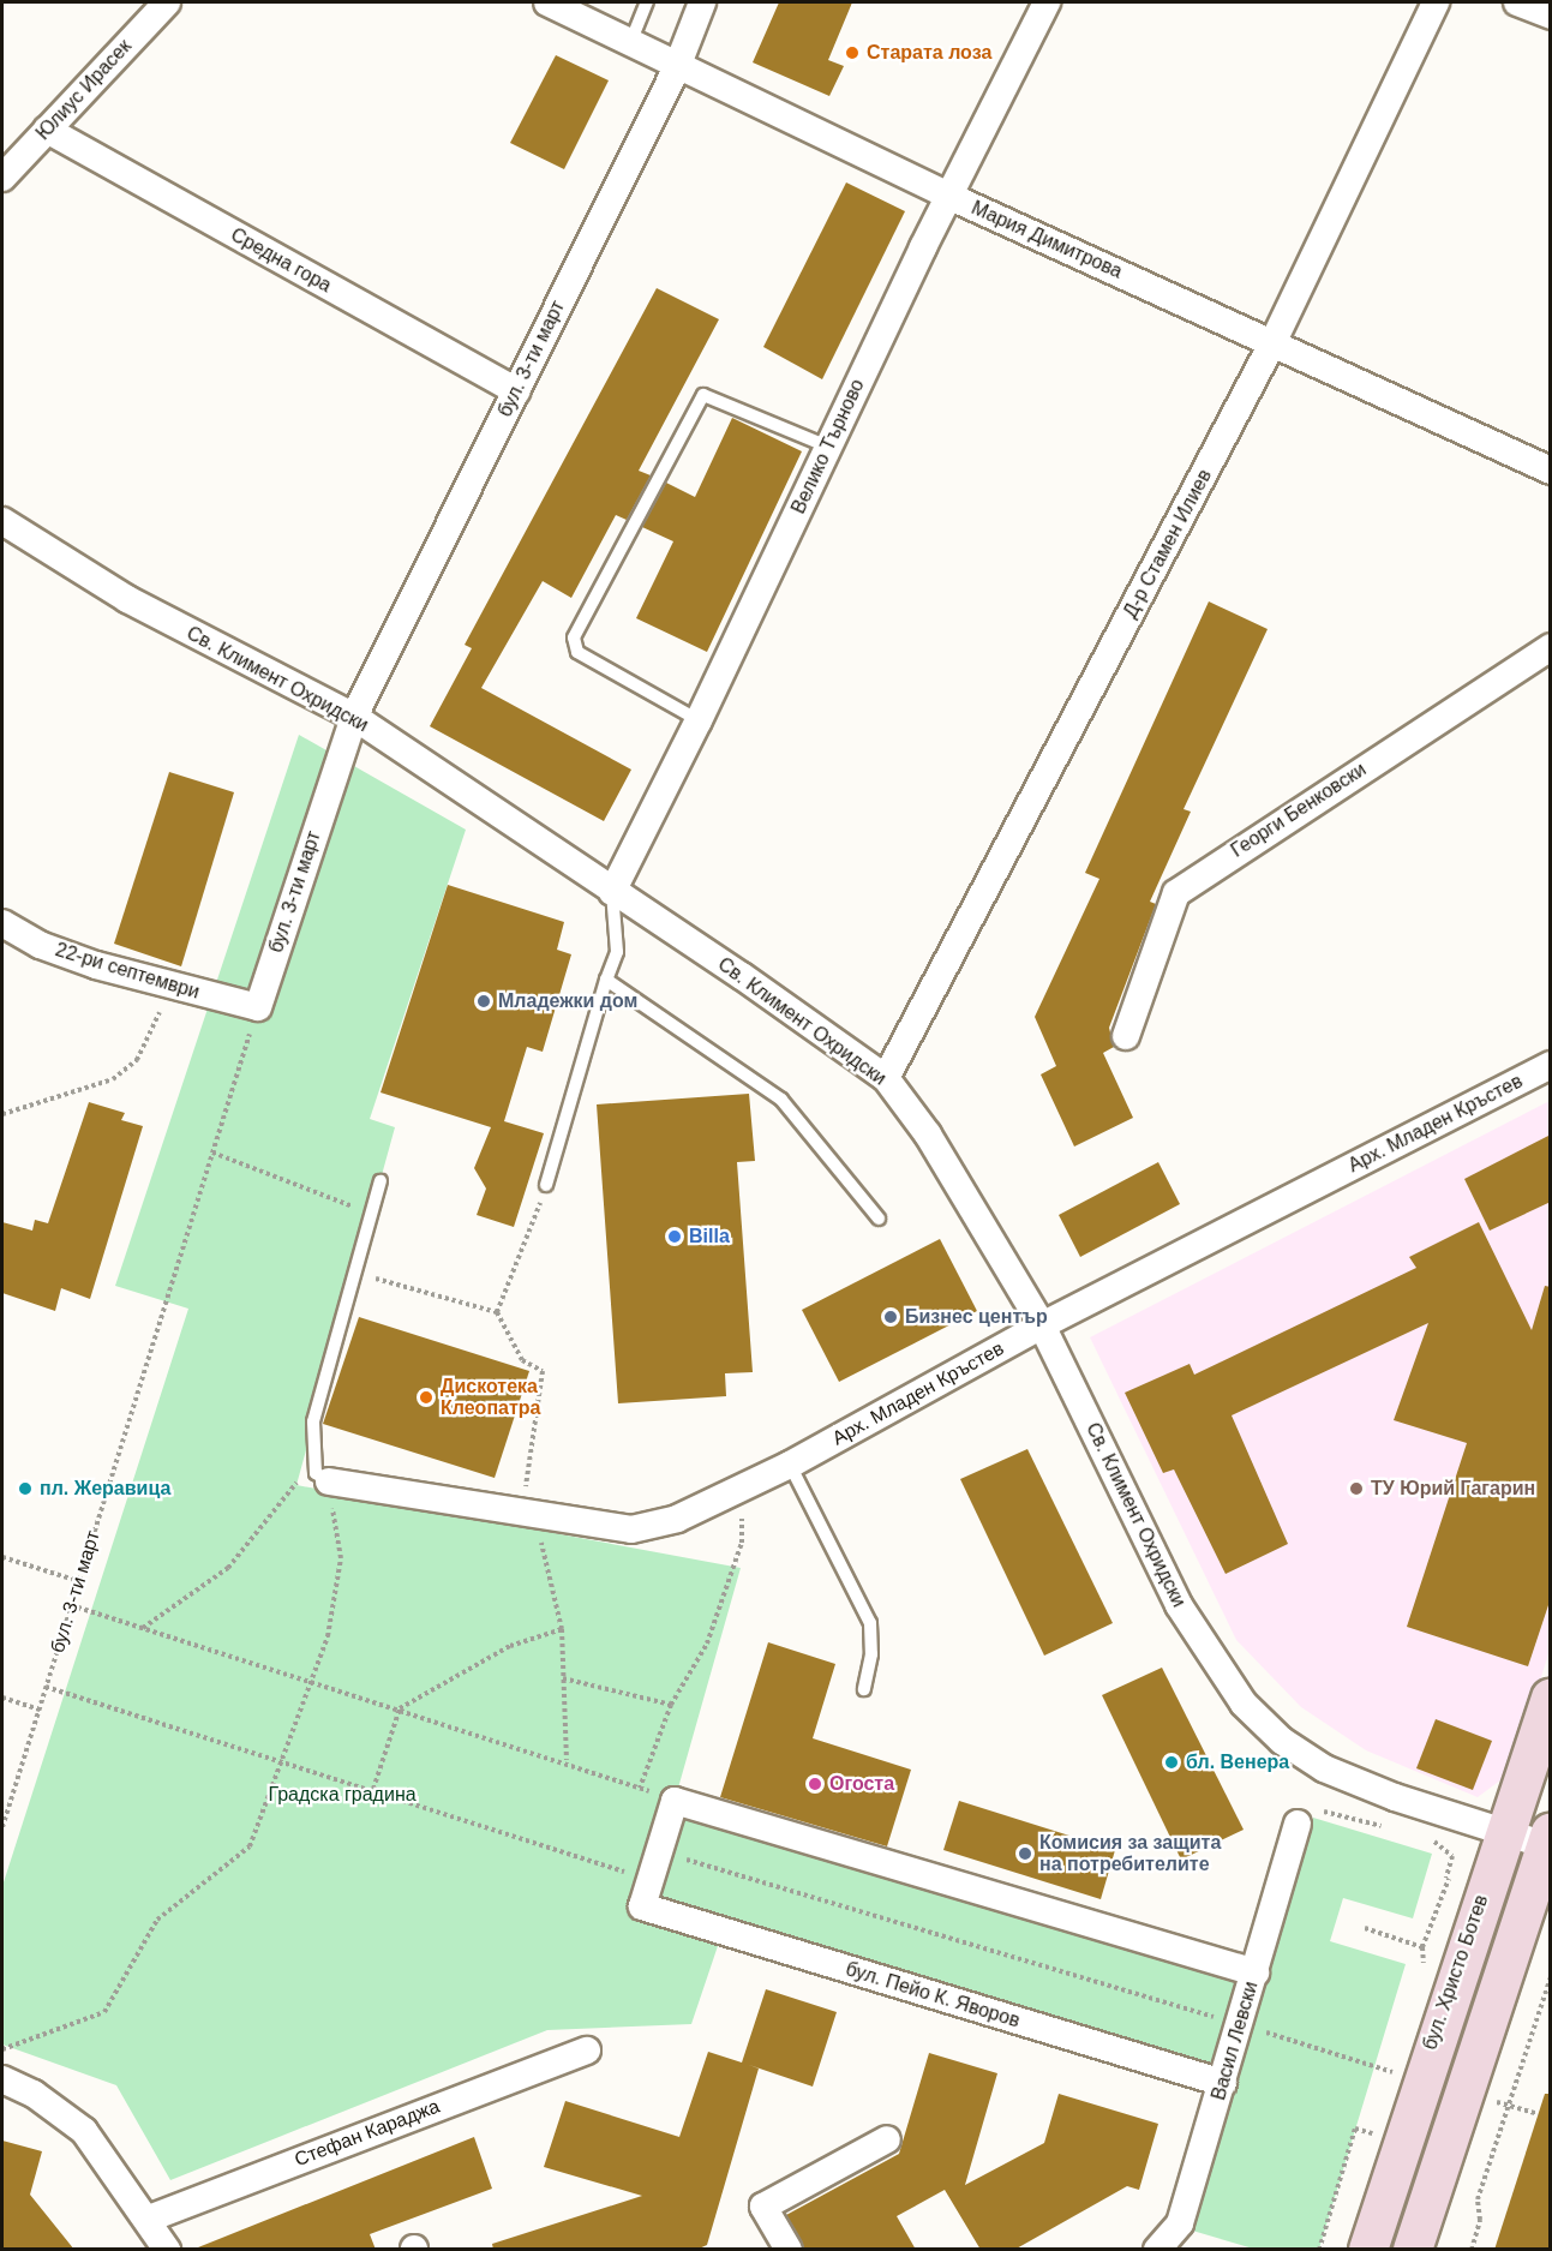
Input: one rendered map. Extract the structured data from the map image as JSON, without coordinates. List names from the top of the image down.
{
  "streets": {
    "main road": ["бул. Христо Ботев"],
    "street": [
      "Юлиус Ирасек",
      "Мария Димитрова",
      "Средна гора",
      "бул. 3-ти март",
      "Велико Търново",
      "Д-р Стамен Илиев",
      "Св. Климент Охридски",
      "Георги Бенковски",
      "22-ри септември",
      "Арх. Младен Кръстев",
      "бул. Пейо К. Яворов",
      "Васил Левски",
      "Стефан Караджа"
    ]
  },
  "crossings": [
    ["Юлиус Ирасек", "Средна гора"],
    ["Мария Димитрова", "бул. 3-ти март"],
    ["Мария Димитрова", "Велико Търново"],
    ["Мария Димитрова", "Д-р Стамен Илиев"],
    ["Средна гора", "бул. 3-ти март"],
    ["бул. 3-ти март", "Св. Климент Охридски"],
    ["бул. 3-ти март", "22-ри септември"],
    ["Велико Търново", "Св. Климент Охридски"],
    ["Д-р Стамен Илиев", "Св. Климент Охридски"],
    ["Св. Климент Охридски", "Арх. Младен Кръстев"],
    ["Св. Климент Охридски", "бул. Христо Ботев"],
    ["бул. Пейо К. Яворов", "Васил Левски"]
  ],
  "parks": ["Градска градина"],
  "places": [
    "Старата лоза",
    "Младежки дом",
    "Billa",
    "Бизнес център",
    "Дискотека Клеопатра",
    "пл. Жеравица",
    "ТУ Юрий Гагарин",
    "бл. Венера",
    "Огоста",
    "Комисия за защита на потребителите"
  ]
}
